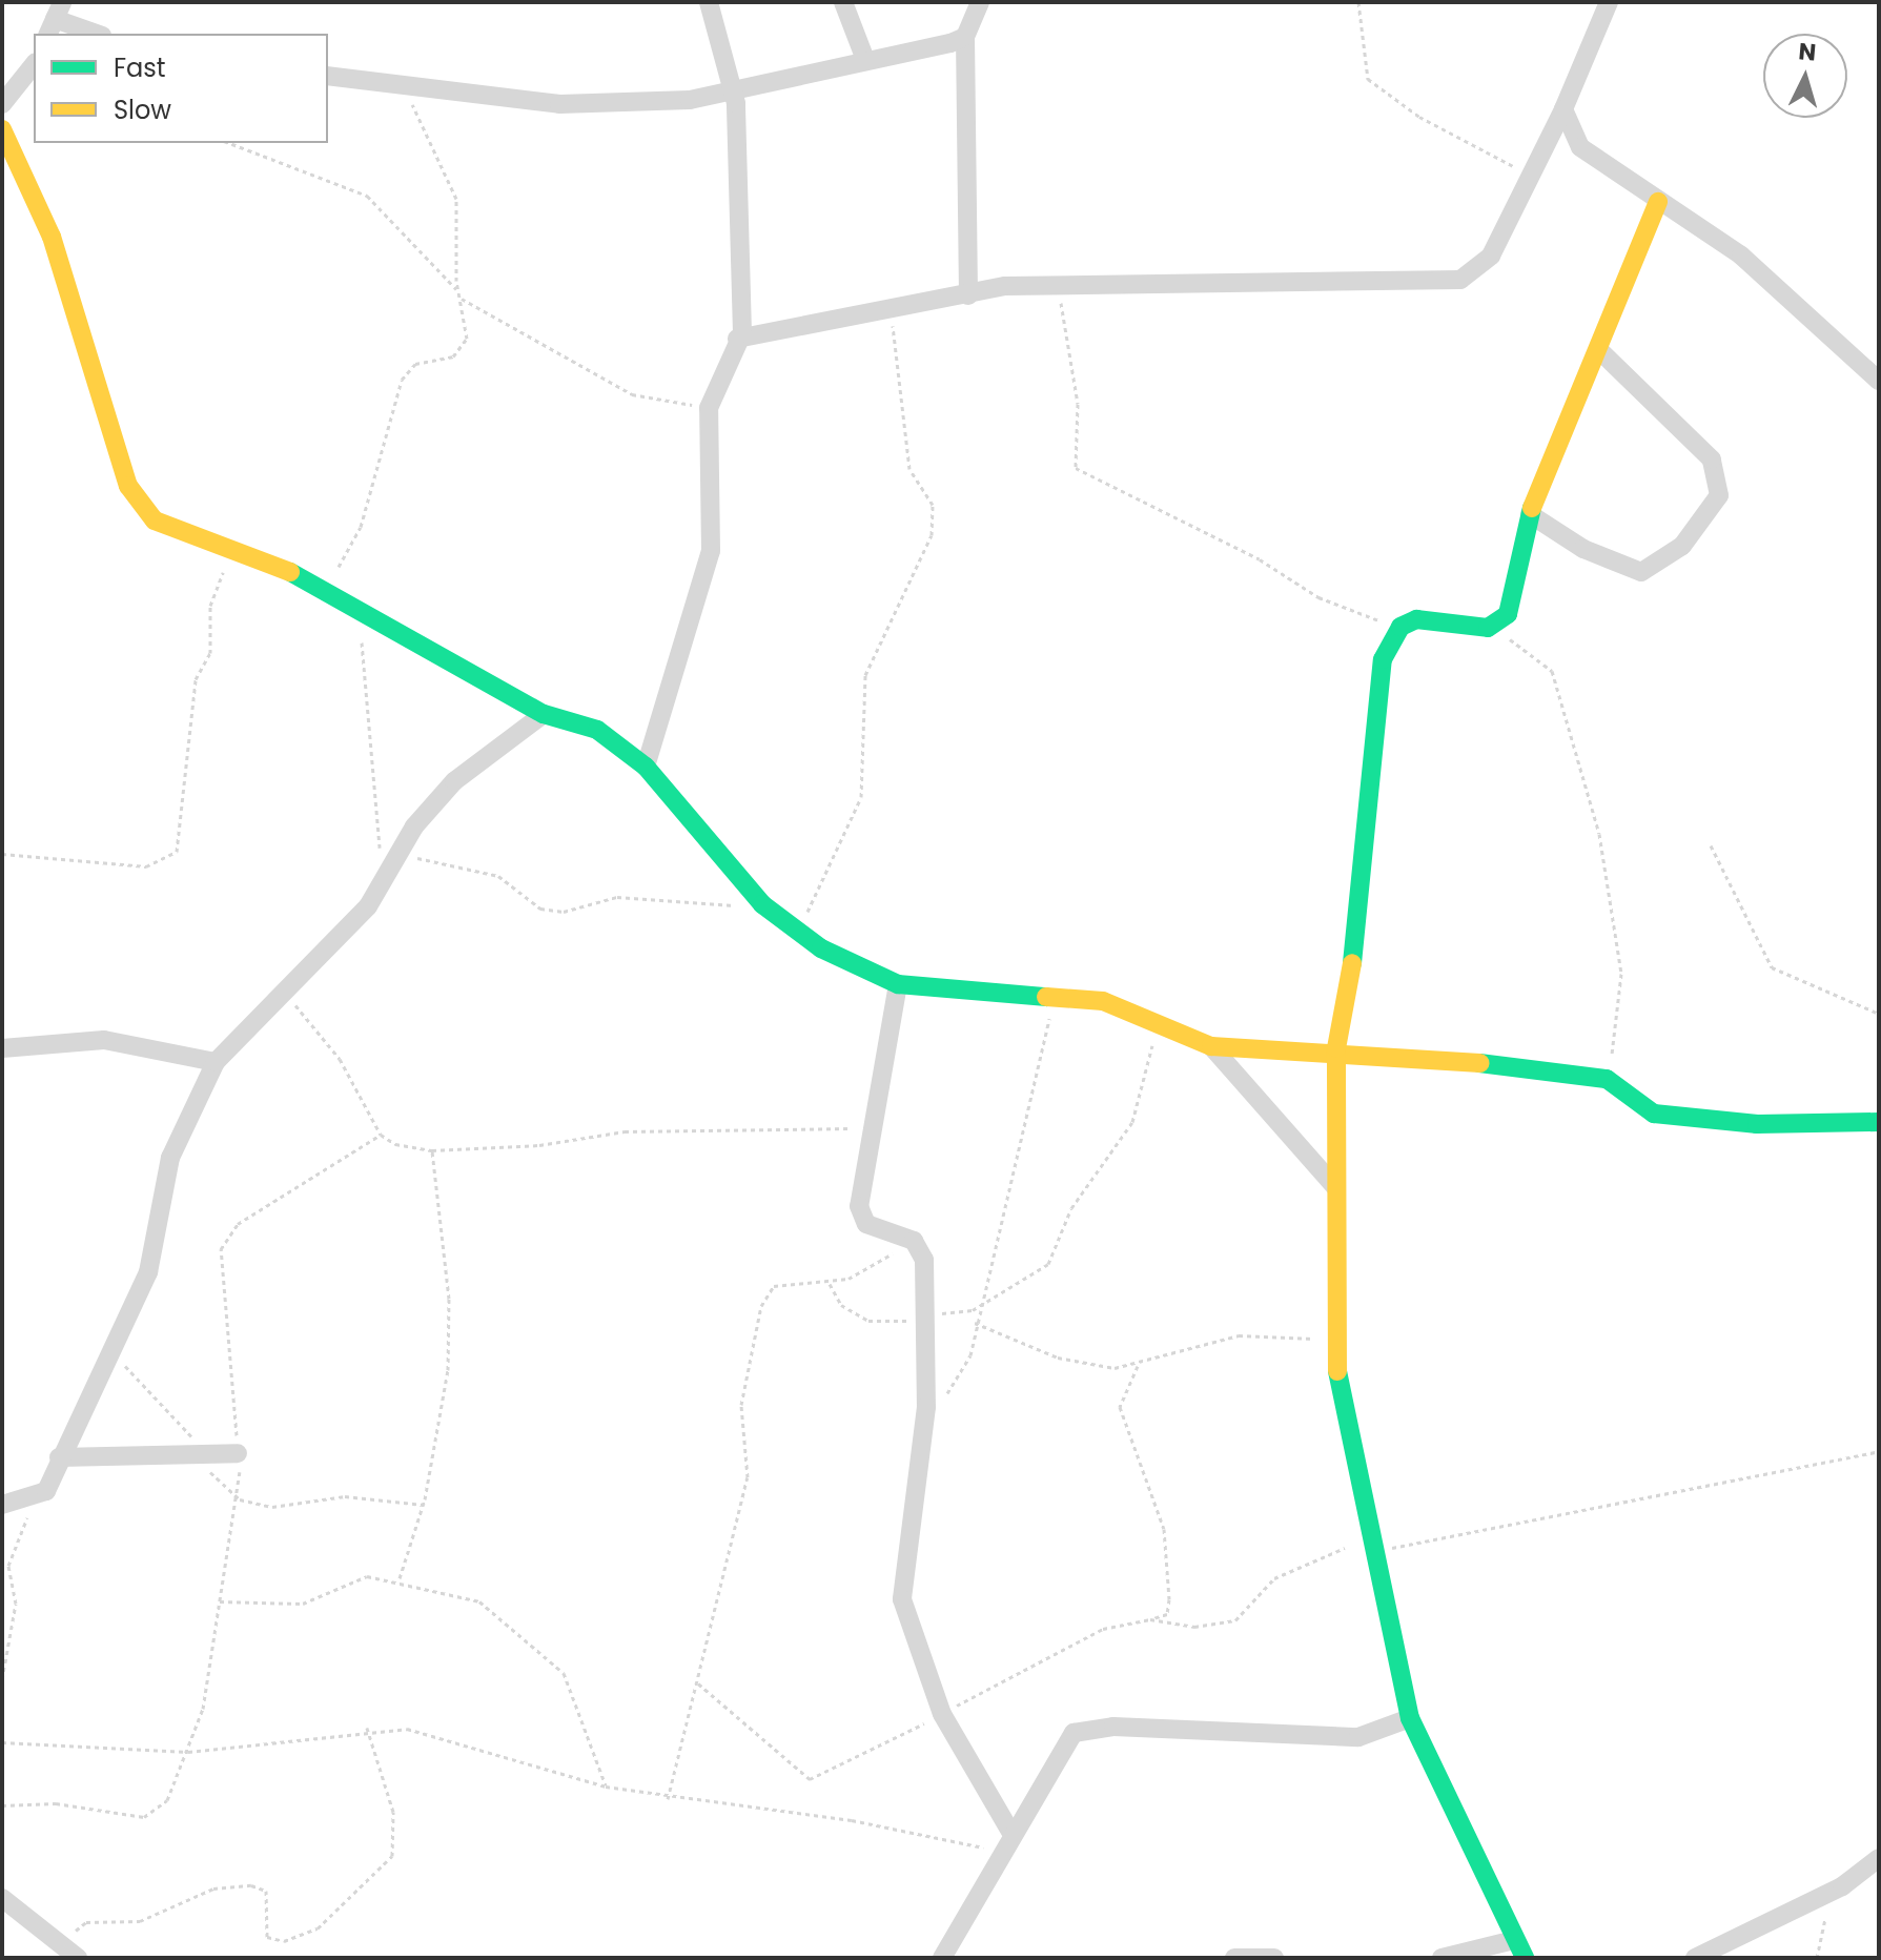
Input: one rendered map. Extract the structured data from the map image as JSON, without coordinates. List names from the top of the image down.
{
  "legend": ["Fast", "Slow"],
  "north": "top"
}
